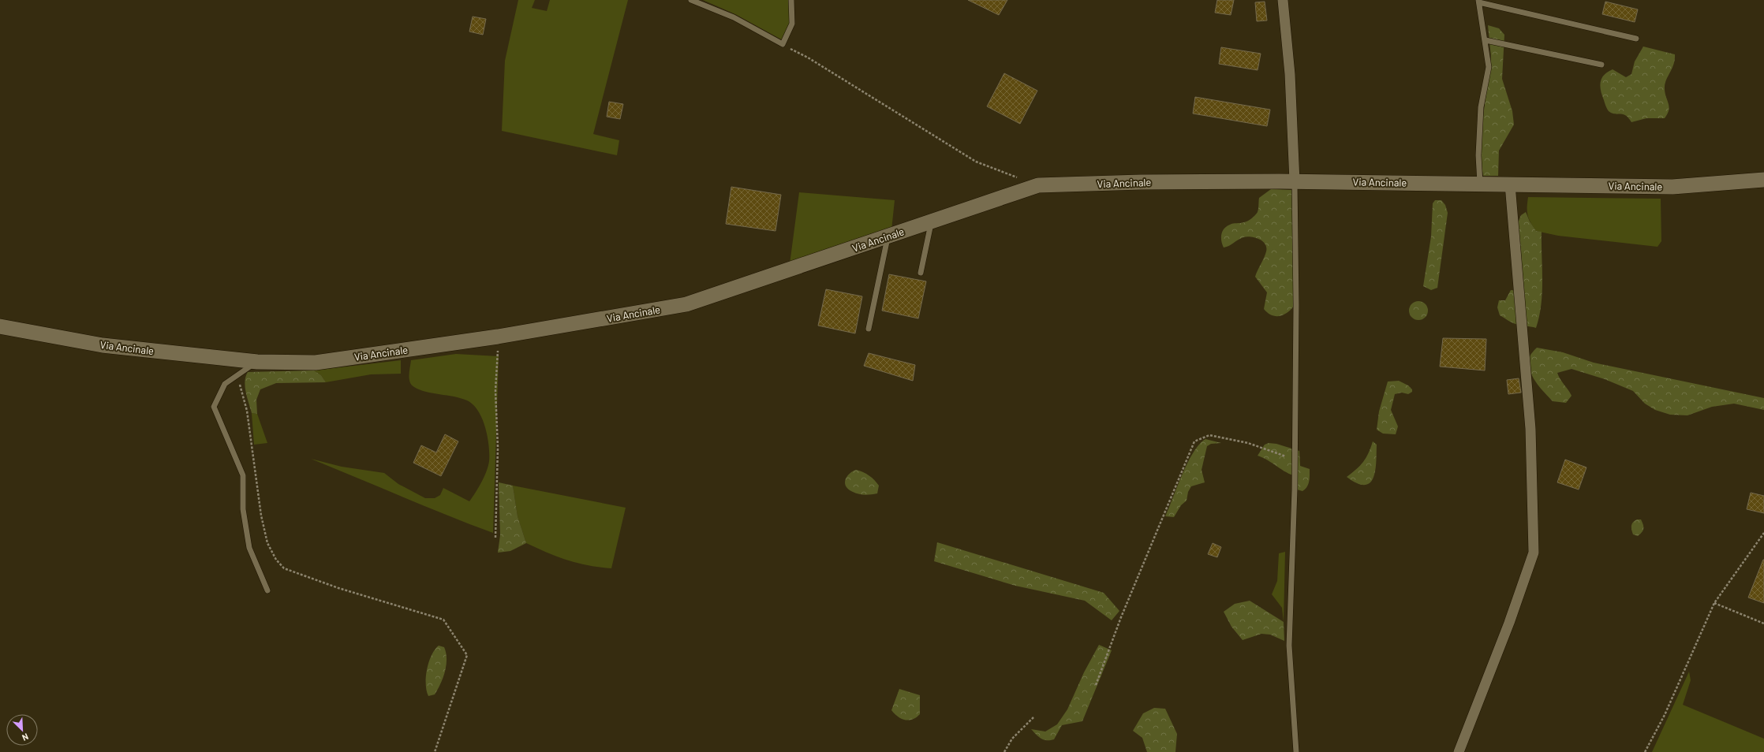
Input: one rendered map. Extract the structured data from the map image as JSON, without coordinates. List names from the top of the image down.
{
  "streets": {
    "main road": ["Via Ancinale"]
  },
  "north": "bottom right"
}
